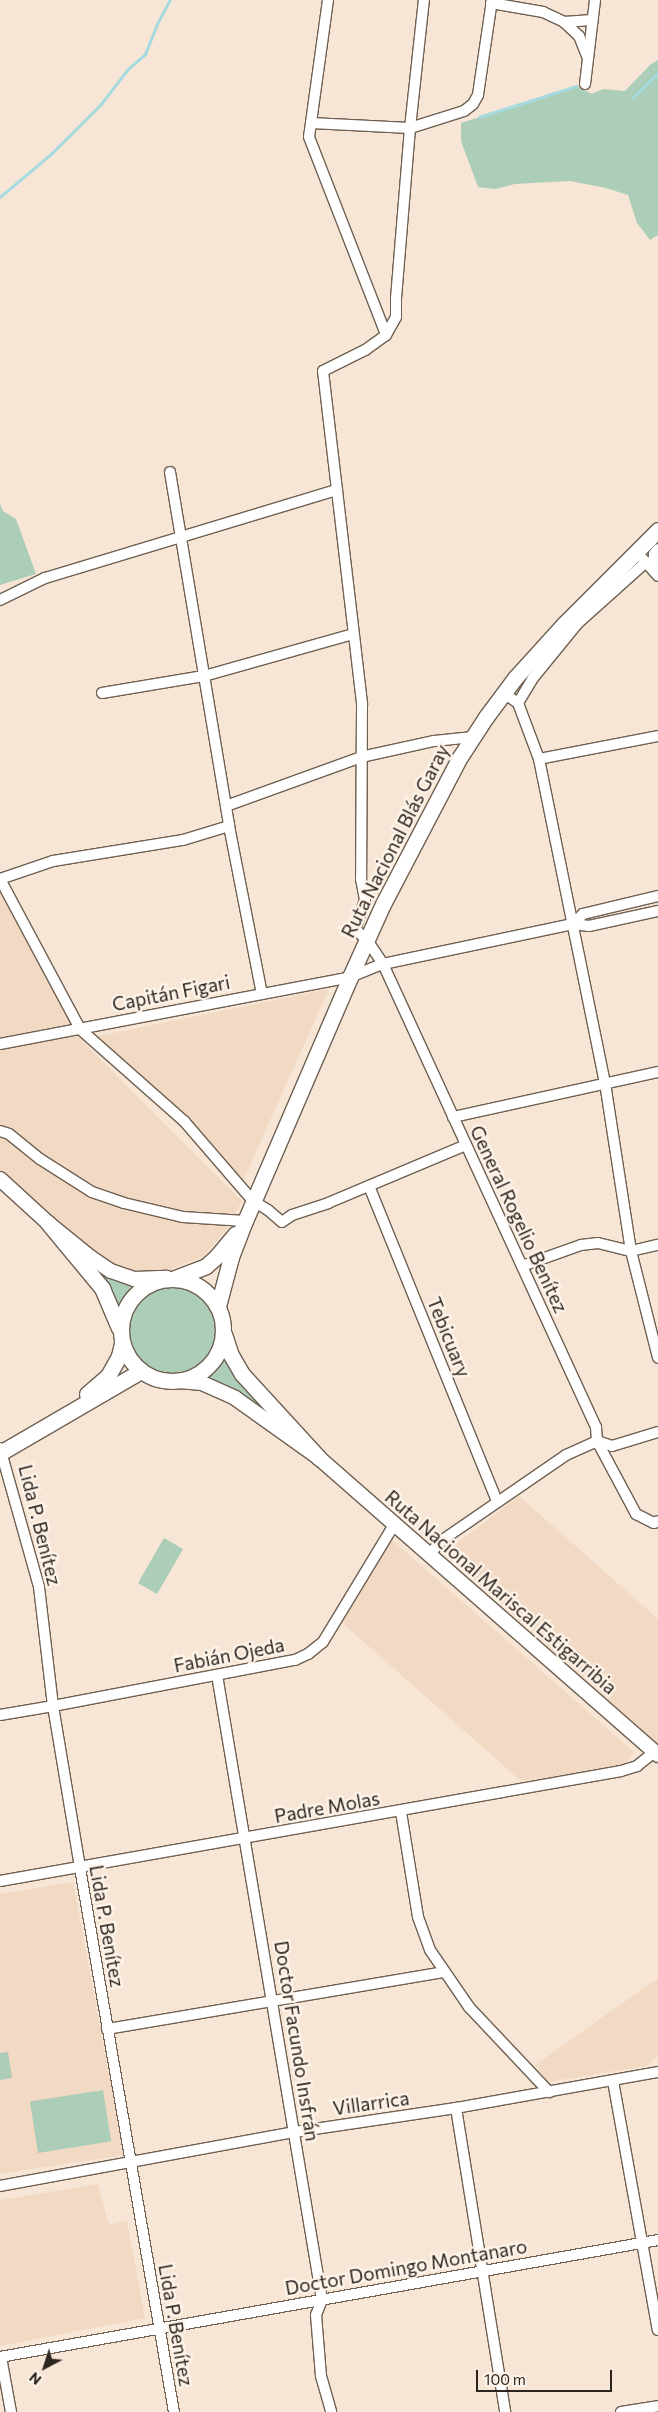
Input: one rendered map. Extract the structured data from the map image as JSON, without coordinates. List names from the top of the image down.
{
  "streets": {
    "highway": ["Ruta Nacional Blás Garay"],
    "main road": ["Ruta Nacional Mariscal Estigarribia"],
    "street": [
      "Capitán Figari",
      "General Rogelio Benítez",
      "Tebicuary",
      "Lida P. Benítez",
      "Fabián Ojeda",
      "Padre Molas",
      "Doctor Facundo Insfrán",
      "Villarrica",
      "Doctor Domingo Montanaro"
    ]
  },
  "crossings": [
    ["Ruta Nacional Blás Garay", "Capitán Figari"],
    ["Ruta Nacional Blás Garay", "General Rogelio Benítez"],
    ["Ruta Nacional Blás Garay", "Ruta Nacional Mariscal Estigarribia"],
    ["Capitán Figari", "General Rogelio Benítez"],
    ["Lida P. Benítez", "Fabián Ojeda"],
    ["Lida P. Benítez", "Padre Molas"],
    ["Lida P. Benítez", "Villarrica"],
    ["Lida P. Benítez", "Doctor Domingo Montanaro"],
    ["Ruta Nacional Mariscal Estigarribia", "Fabián Ojeda"],
    ["Ruta Nacional Mariscal Estigarribia", "Padre Molas"],
    ["Fabián Ojeda", "Doctor Facundo Insfrán"],
    ["Padre Molas", "Doctor Facundo Insfrán"],
    ["Doctor Facundo Insfrán", "Villarrica"],
    ["Doctor Facundo Insfrán", "Doctor Domingo Montanaro"]
  ],
  "scale_bar": "100 m",
  "north": "bottom left"
}
